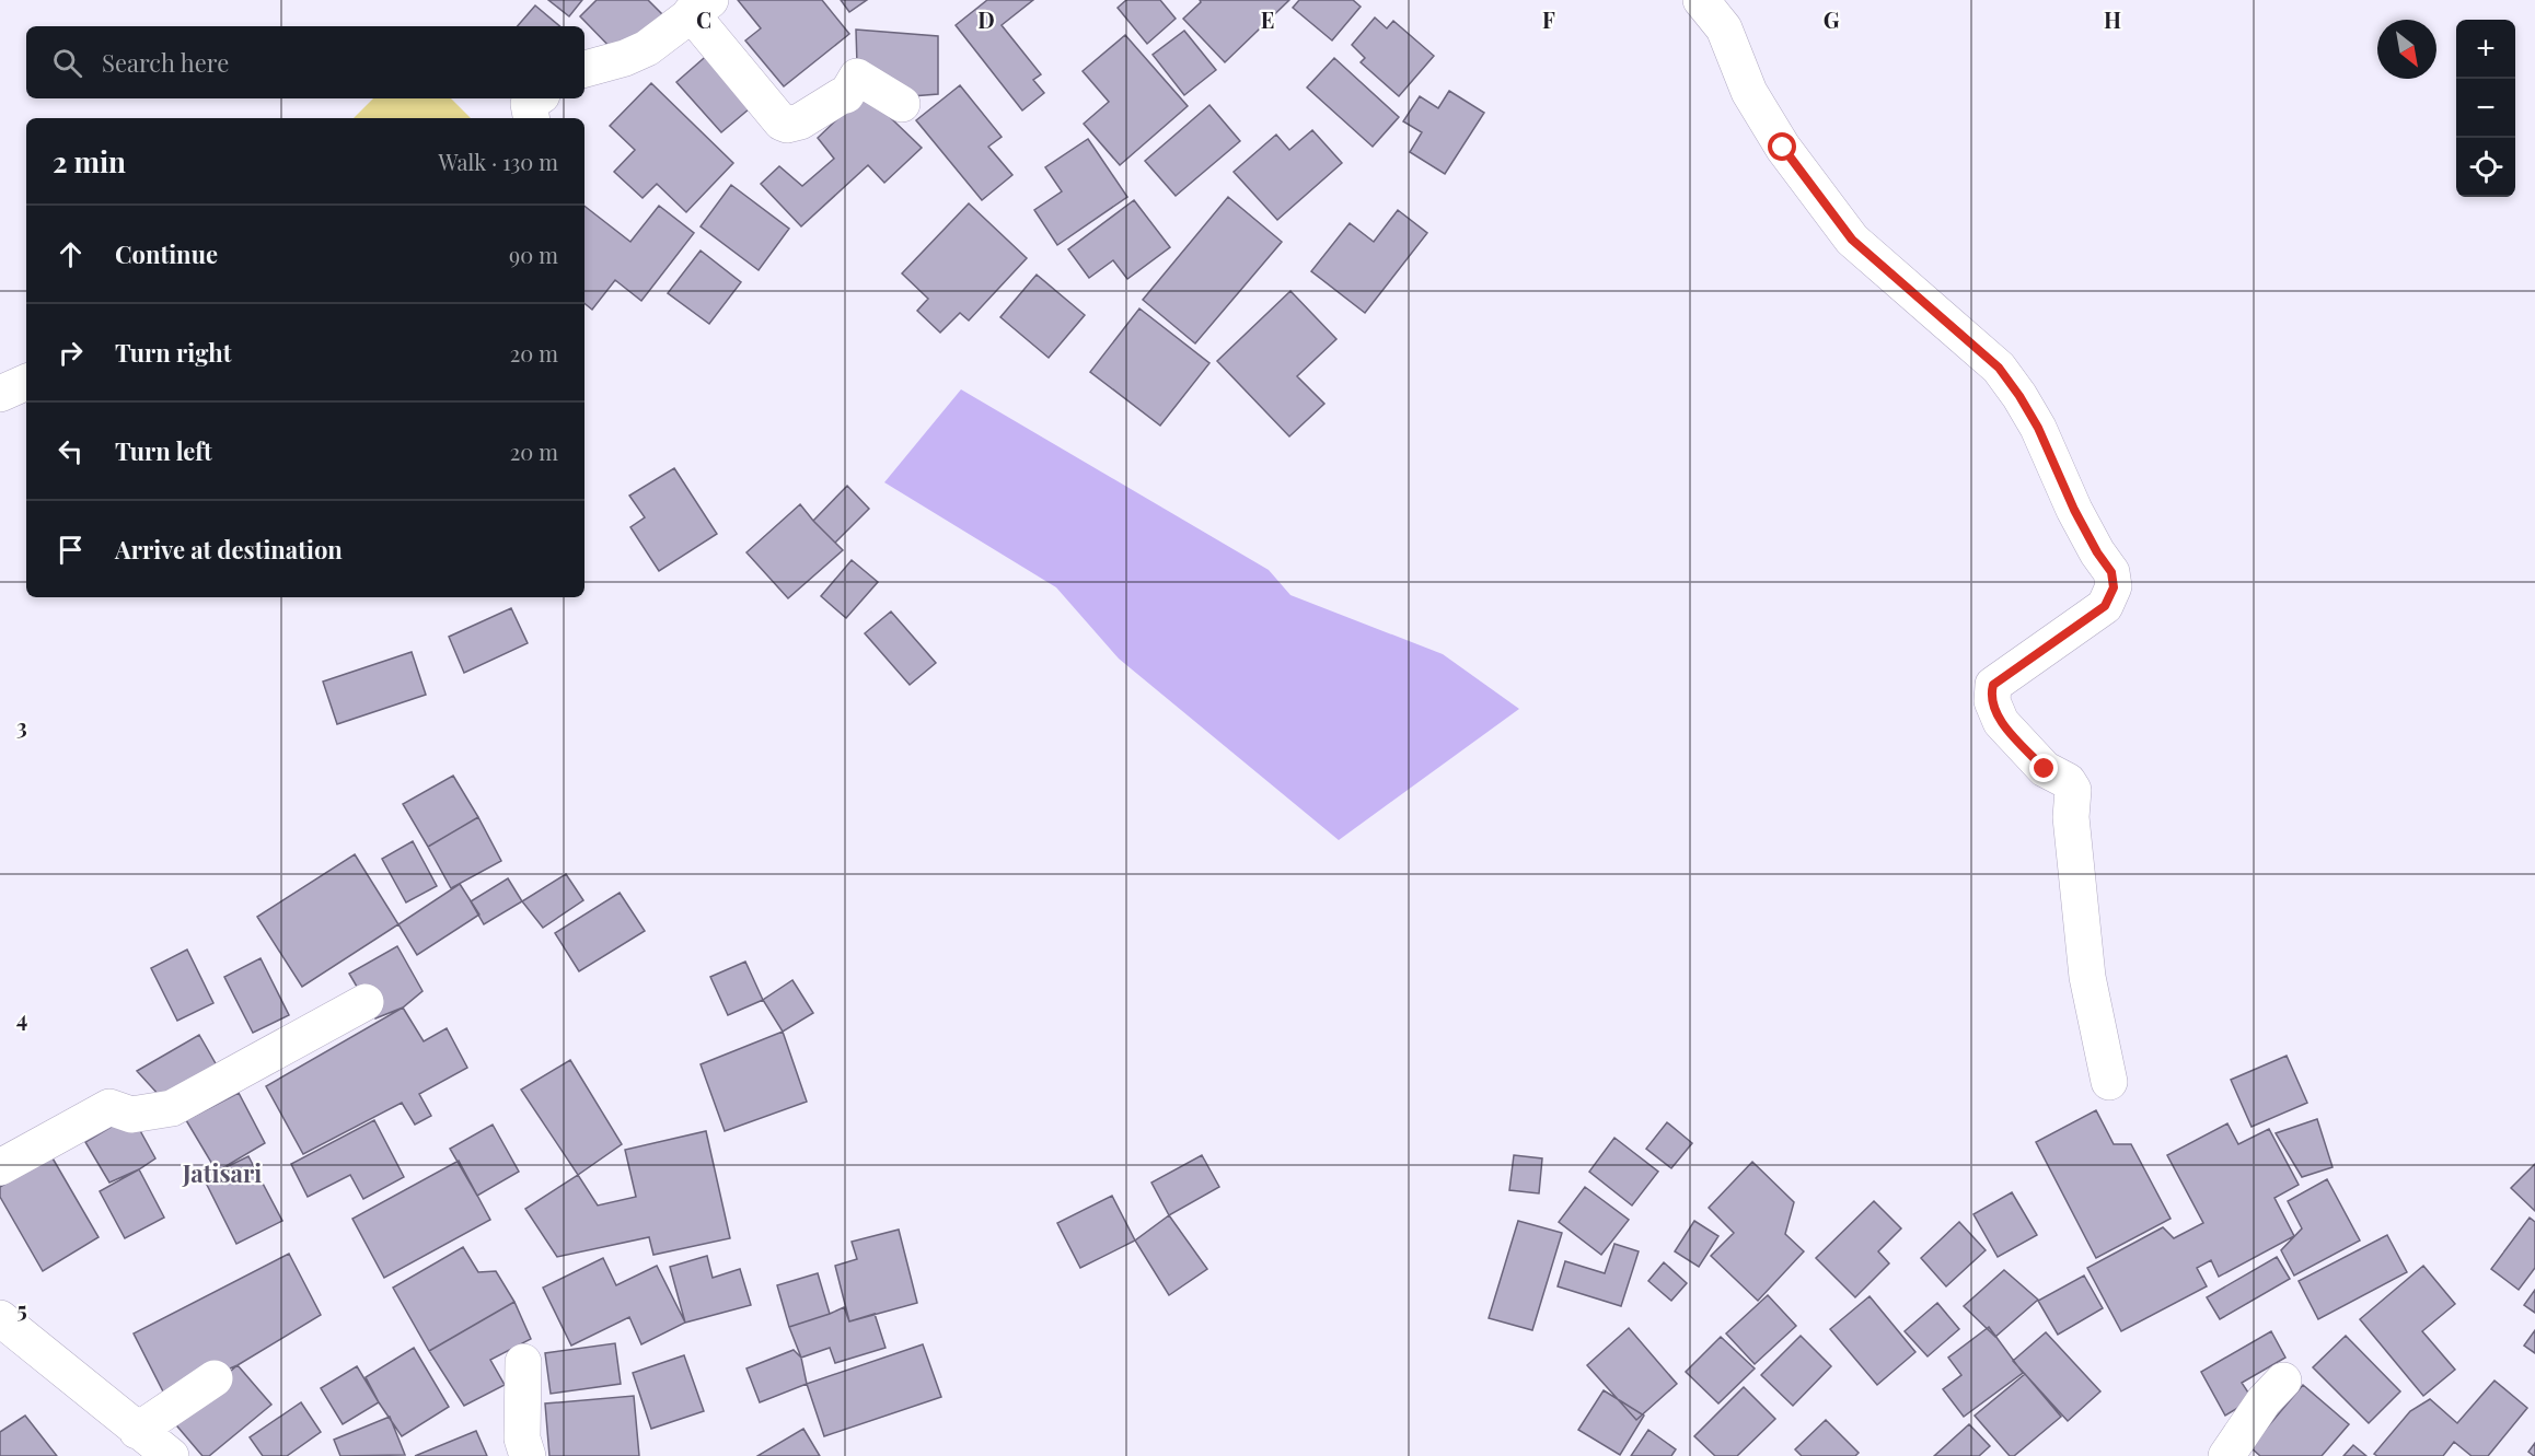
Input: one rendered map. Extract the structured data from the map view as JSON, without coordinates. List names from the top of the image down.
{
  "districts": ["Jatisari"],
  "north": "bottom right",
  "page": {
    "map_buttons": ["+", "−"],
    "search": "Search here",
    "heading": ["2 min", "Walk · 130 m"],
    "list": [
      ["Continue", "90 m"],
      ["Turn right", "20 m"],
      ["Turn left", "20 m"],
      "Arrive at destination"
    ]
  },
  "grid": {
    "columns": [
      "C",
      "D",
      "E",
      "F",
      "G",
      "H"
    ],
    "rows": ["3", "4", "5"]
  }
}
